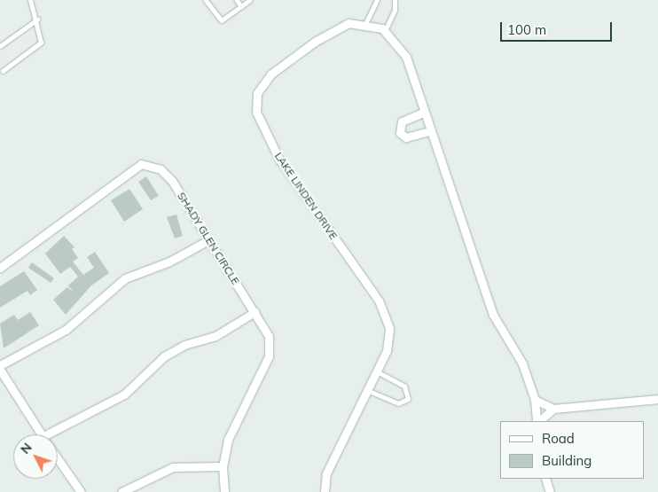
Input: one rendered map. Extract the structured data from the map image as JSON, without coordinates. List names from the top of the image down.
{
  "streets": {
    "street": ["LAKE LINDEN DRIVE", "SHADY GLEN CIRCLE"]
  },
  "legend": ["Road", "Building"],
  "scale_bar": "100 m",
  "north": "top left"
}
